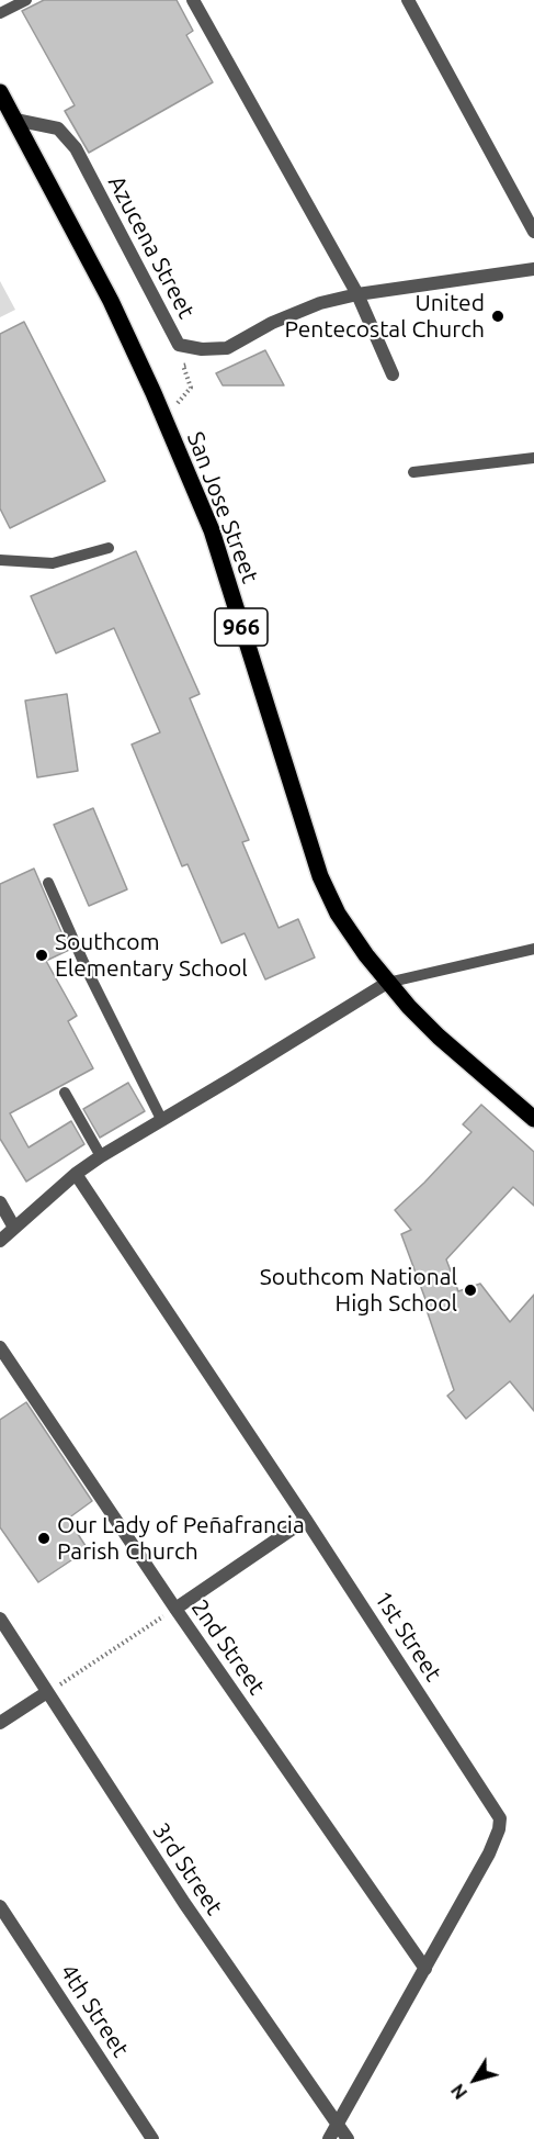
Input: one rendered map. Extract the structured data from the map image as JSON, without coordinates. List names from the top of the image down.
{
  "streets": {
    "main road": ["San Jose Street", "966"],
    "street": [
      "Azucena Street",
      "1st Street",
      "2nd Street",
      "3rd Street",
      "4th Street"
    ]
  },
  "crossings": [
    ["Azucena Street", "San Jose Street"],
    ["1st Street", "2nd Street"],
    ["1st Street", "3rd Street"]
  ],
  "places": [
    "United Pentecostal Church",
    "Southcom Elementary School",
    "Southcom National High School",
    "Our Lady of Peñafrancia Parish Church"
  ],
  "north": "bottom left"
}
